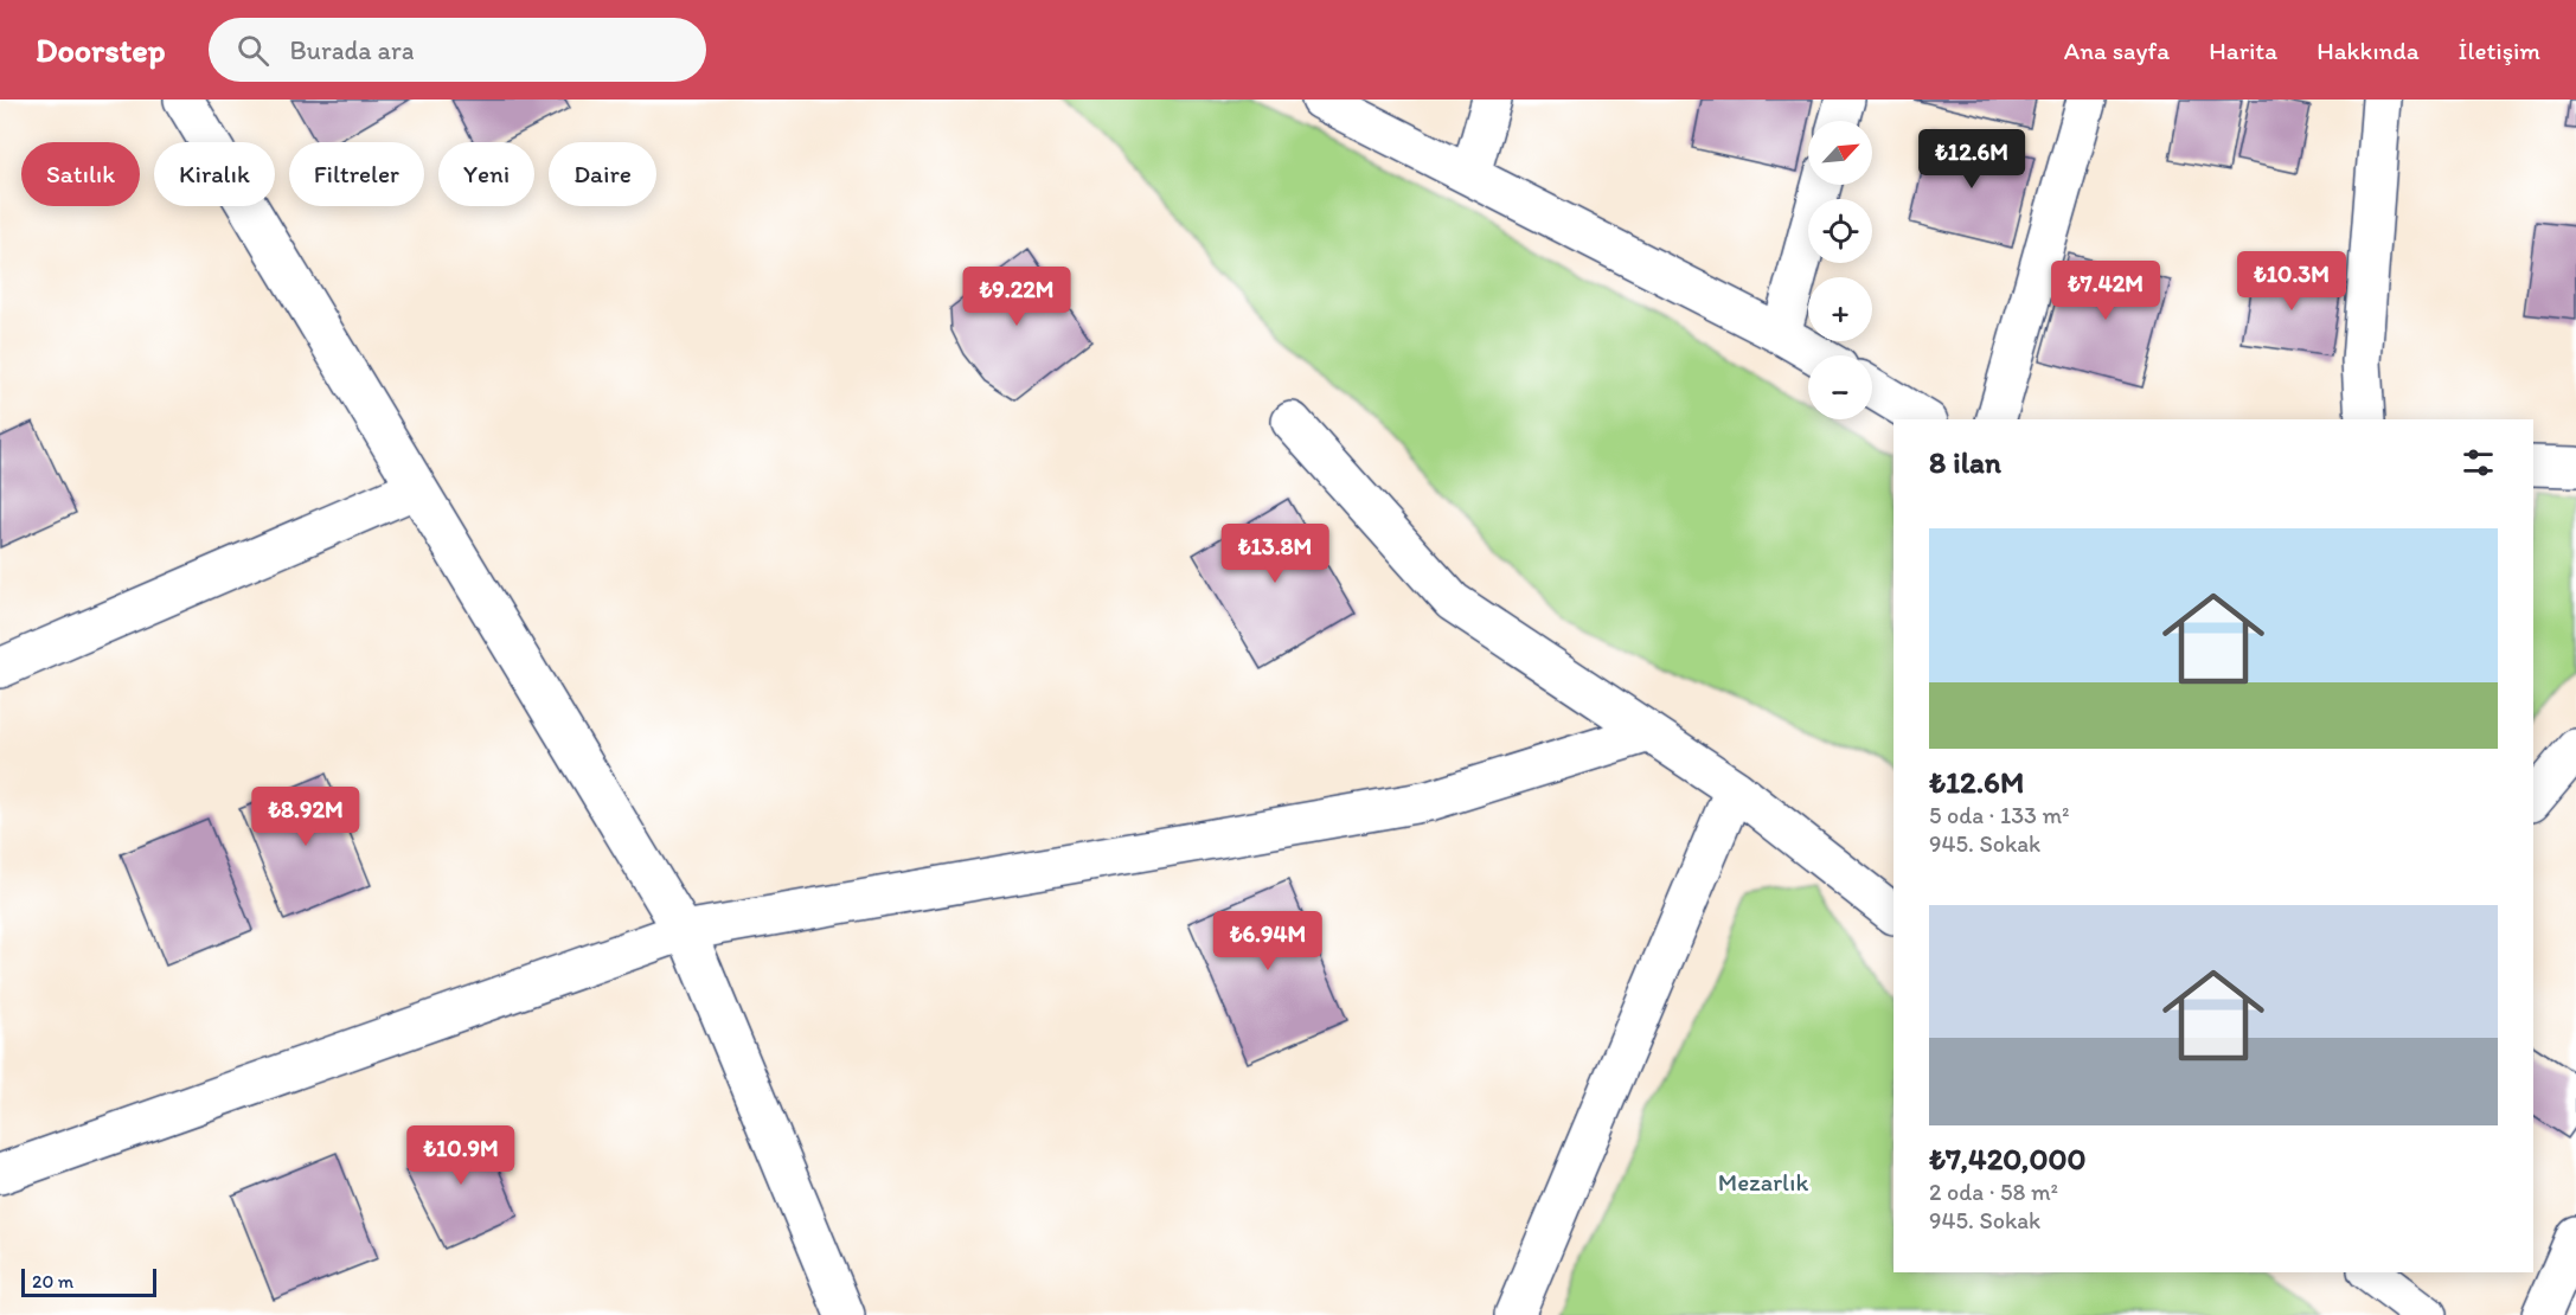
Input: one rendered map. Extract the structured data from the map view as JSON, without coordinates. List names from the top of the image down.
{
  "parks": ["Mezarlık"],
  "scale_bar": "20 m",
  "north": "top right",
  "page": {
    "header": "Doorstep",
    "search": "Burada ara",
    "nav": [
      "Ana sayfa",
      "Harita",
      "Hakkında",
      "İletişim"
    ],
    "map_buttons": ["+", "−"],
    "price": [
      "₺12.6M",
      "₺10.3M",
      "₺7.42M",
      "₺9.22M",
      "₺13.8M",
      "₺8.92M",
      "₺6.94M",
      "₺10.9M"
    ],
    "chip": [
      "Satılık",
      "Kiralık",
      "Filtreler",
      "Yeni",
      "Daire"
    ],
    "heading": "8 ilan",
    "list": [
      {
        "name": "₺12.6M",
        "note": "5 oda · 133 m² · 945. Sokak"
      },
      {
        "name": "₺7,420,000",
        "note": "2 oda · 58 m² · 945. Sokak"
      }
    ],
    "scale": "20 m"
  }
}
